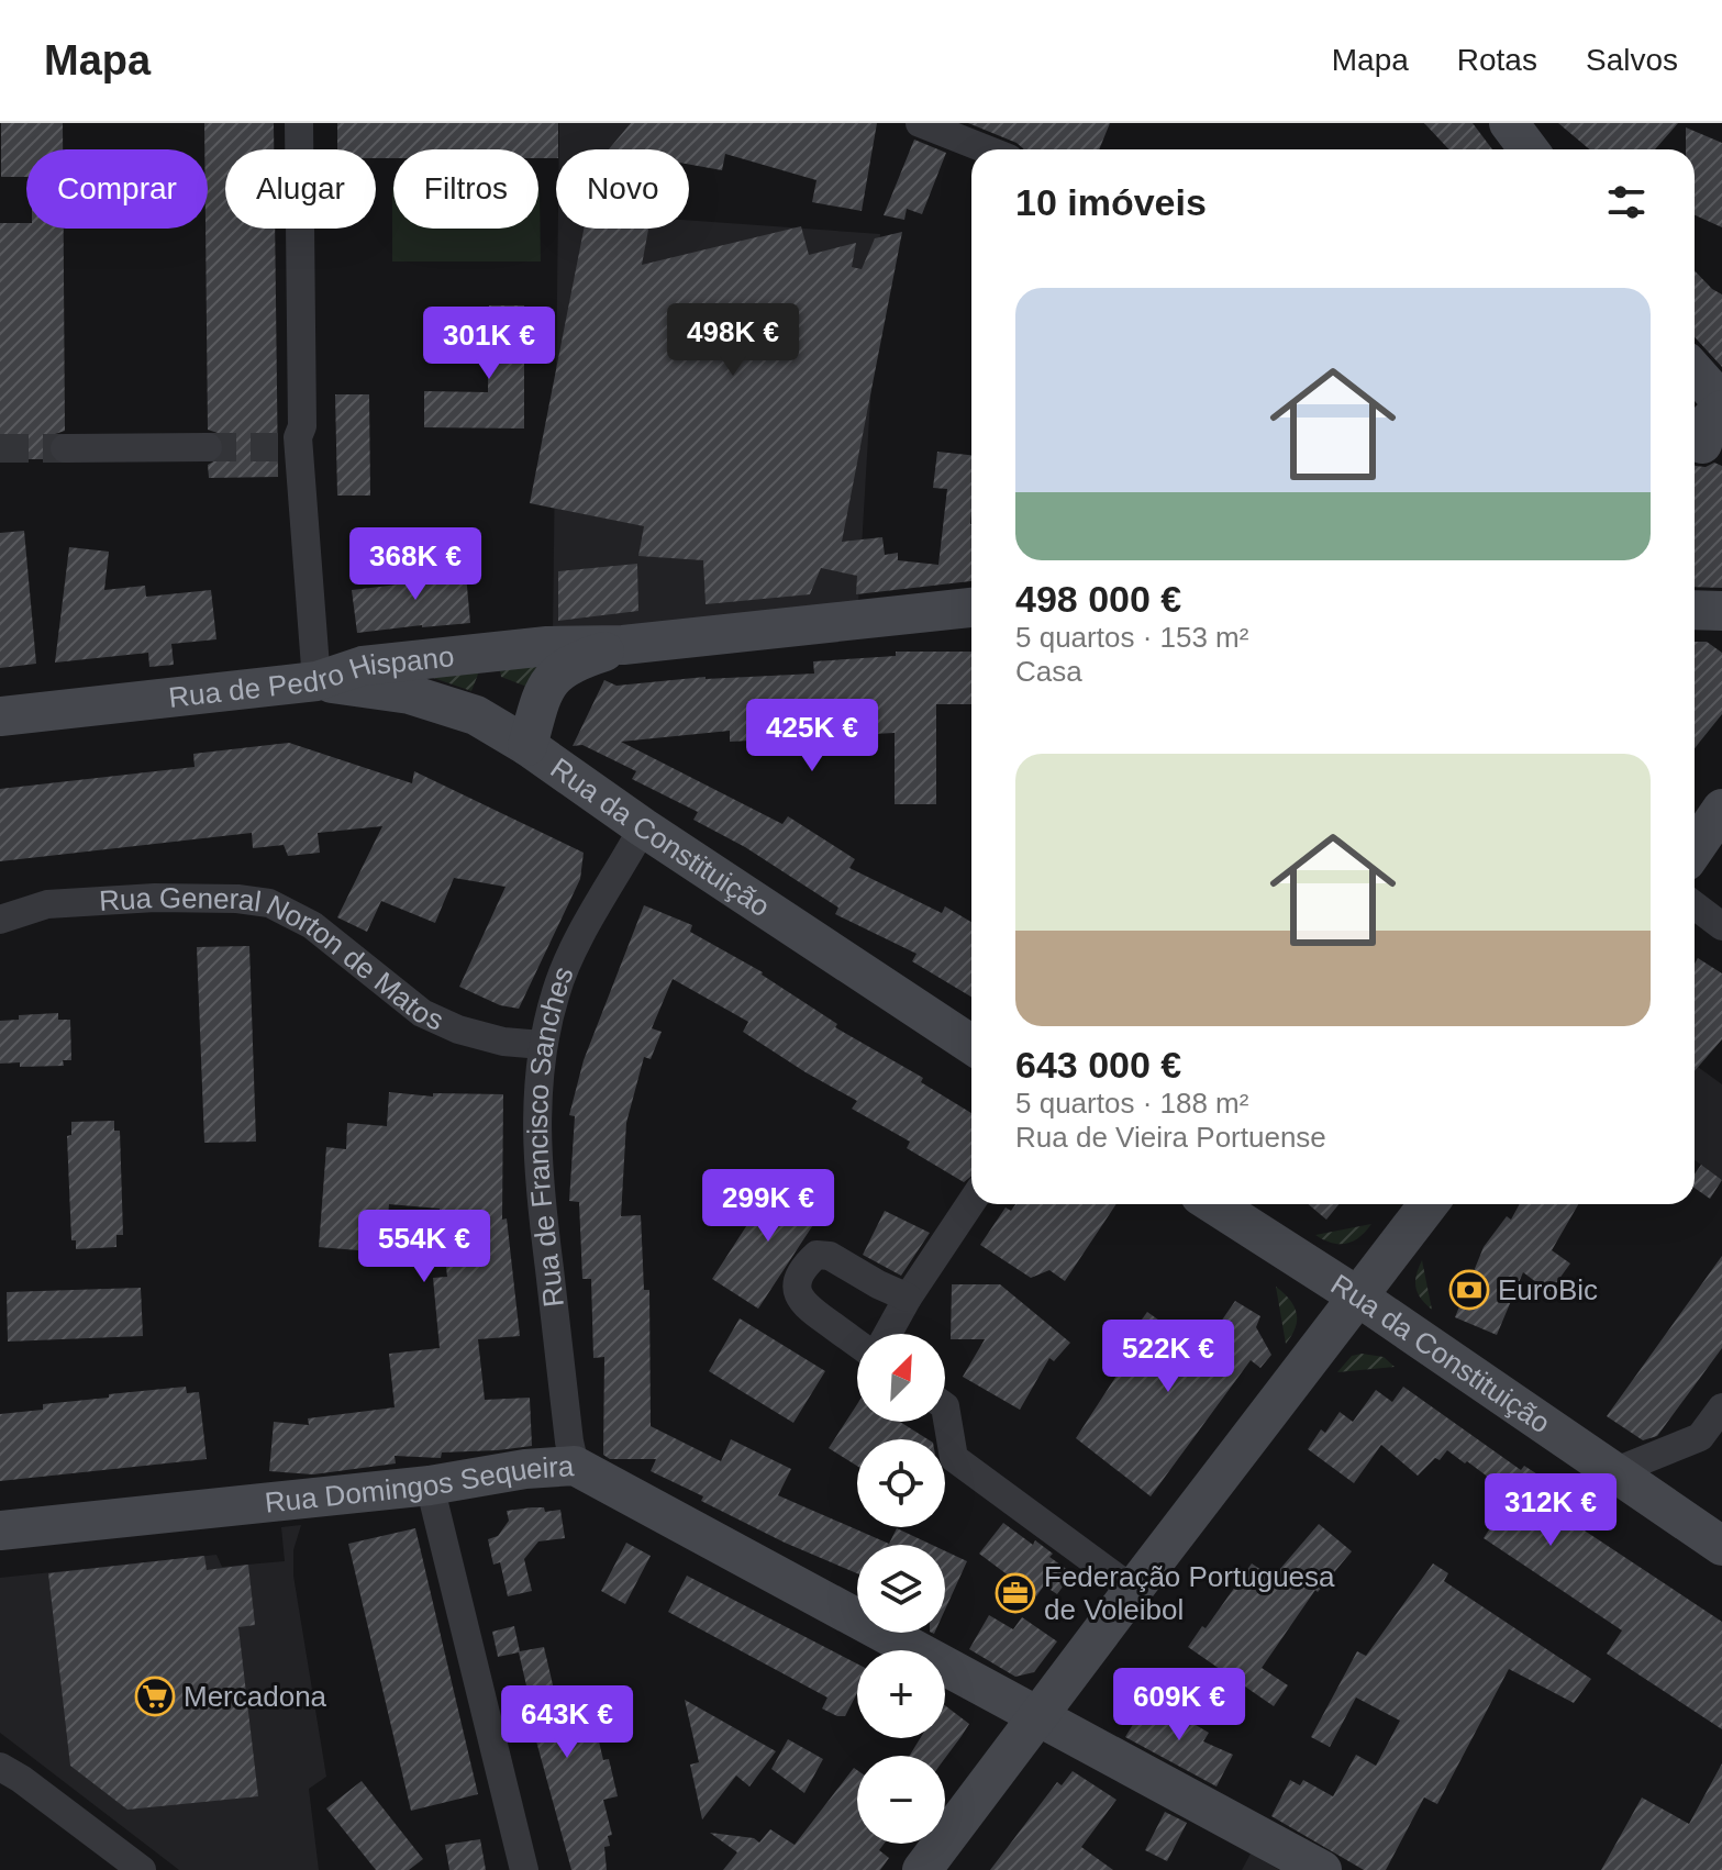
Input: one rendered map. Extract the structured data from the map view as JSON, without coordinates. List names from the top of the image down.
{
  "streets": {
    "main road": ["Rua de Pedro Hispano", "Rua da Constituição", "Rua Domingos Sequeira"],
    "street": ["Rua General Norton de Matos", "Rua de Francisco Sanches"]
  },
  "crossings": [
    ["Rua de Pedro Hispano", "Rua da Constituição"],
    ["Rua da Constituição", "Rua de Francisco Sanches"],
    ["Rua General Norton de Matos", "Rua de Francisco Sanches"],
    ["Rua de Francisco Sanches", "Rua Domingos Sequeira"]
  ],
  "places": {
    "bank": ["EuroBic"],
    "office": ["Federação Portuguesa de Voleibol"],
    "supermarket": ["Mercadona"]
  },
  "north": "top right",
  "page": {
    "header": "Mapa",
    "nav": ["Mapa", "Rotas", "Salvos"],
    "chip": [
      "Comprar",
      "Alugar",
      "Filtros",
      "Novo"
    ],
    "heading": "10 imóveis",
    "list": [
      {
        "name": "498 000 €",
        "note": "5 quartos · 153 m² · Casa"
      },
      {
        "name": "643 000 €",
        "note": "5 quartos · 188 m² · Rua de Vieira Portuense"
      }
    ],
    "price": [
      "498K €",
      "301K €",
      "368K €",
      "425K €",
      "299K €",
      "554K €",
      "522K €",
      "312K €",
      "609K €",
      "643K €"
    ],
    "map_buttons": ["+", "−"]
  }
}
